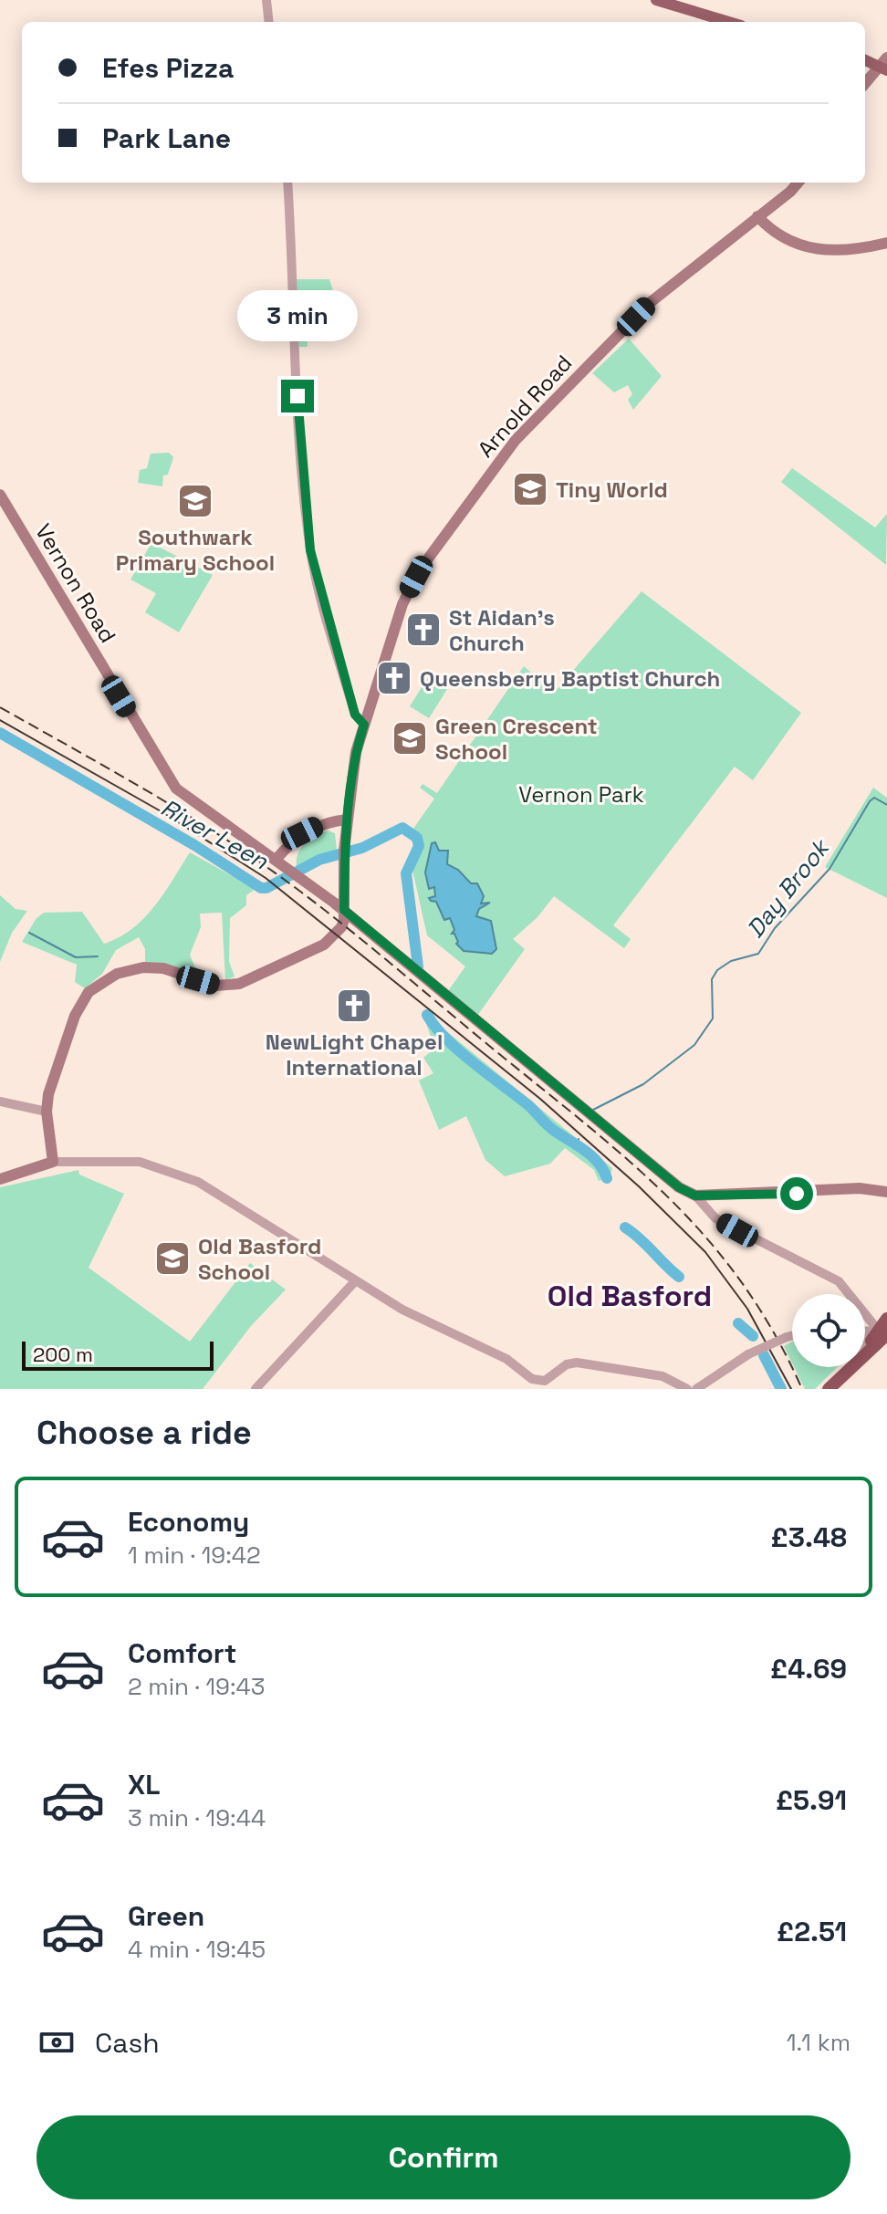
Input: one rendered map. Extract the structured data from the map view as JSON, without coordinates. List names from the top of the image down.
{
  "streets": {
    "main road": ["Arnold Road", "Vernon Road"]
  },
  "crossings": [
    ["Arnold Road", "Vernon Road"]
  ],
  "districts": ["Old Basford"],
  "water": ["River Leen", "Day Brook"],
  "parks": ["Vernon Park"],
  "places": {
    "school or university": [
      "Tiny World",
      "Southwark Primary School",
      "Green Crescent School",
      "Old Basford School"
    ],
    "church": ["St Aidan's Church", "Queensberry Baptist Church", "NewLight Chapel International"]
  },
  "scale_bar": "200 m",
  "page": {
    "banner": ["Efes Pizza", "Park Lane"],
    "bubble": "3 min",
    "scale": "200 m",
    "heading": "Choose a ride",
    "list": [
      {
        "name": "Economy",
        "note": "1 min · 19:42",
        "value": "£3.48"
      },
      {
        "name": "Comfort",
        "note": "2 min · 19:43",
        "value": "£4.69"
      },
      {
        "name": "XL",
        "note": "3 min · 19:44",
        "value": "£5.91"
      },
      {
        "name": "Green",
        "note": "4 min · 19:45",
        "value": "£2.51"
      }
    ],
    "pay": ["Cash", "1.1 km"],
    "buttons": "Confirm"
  }
}
